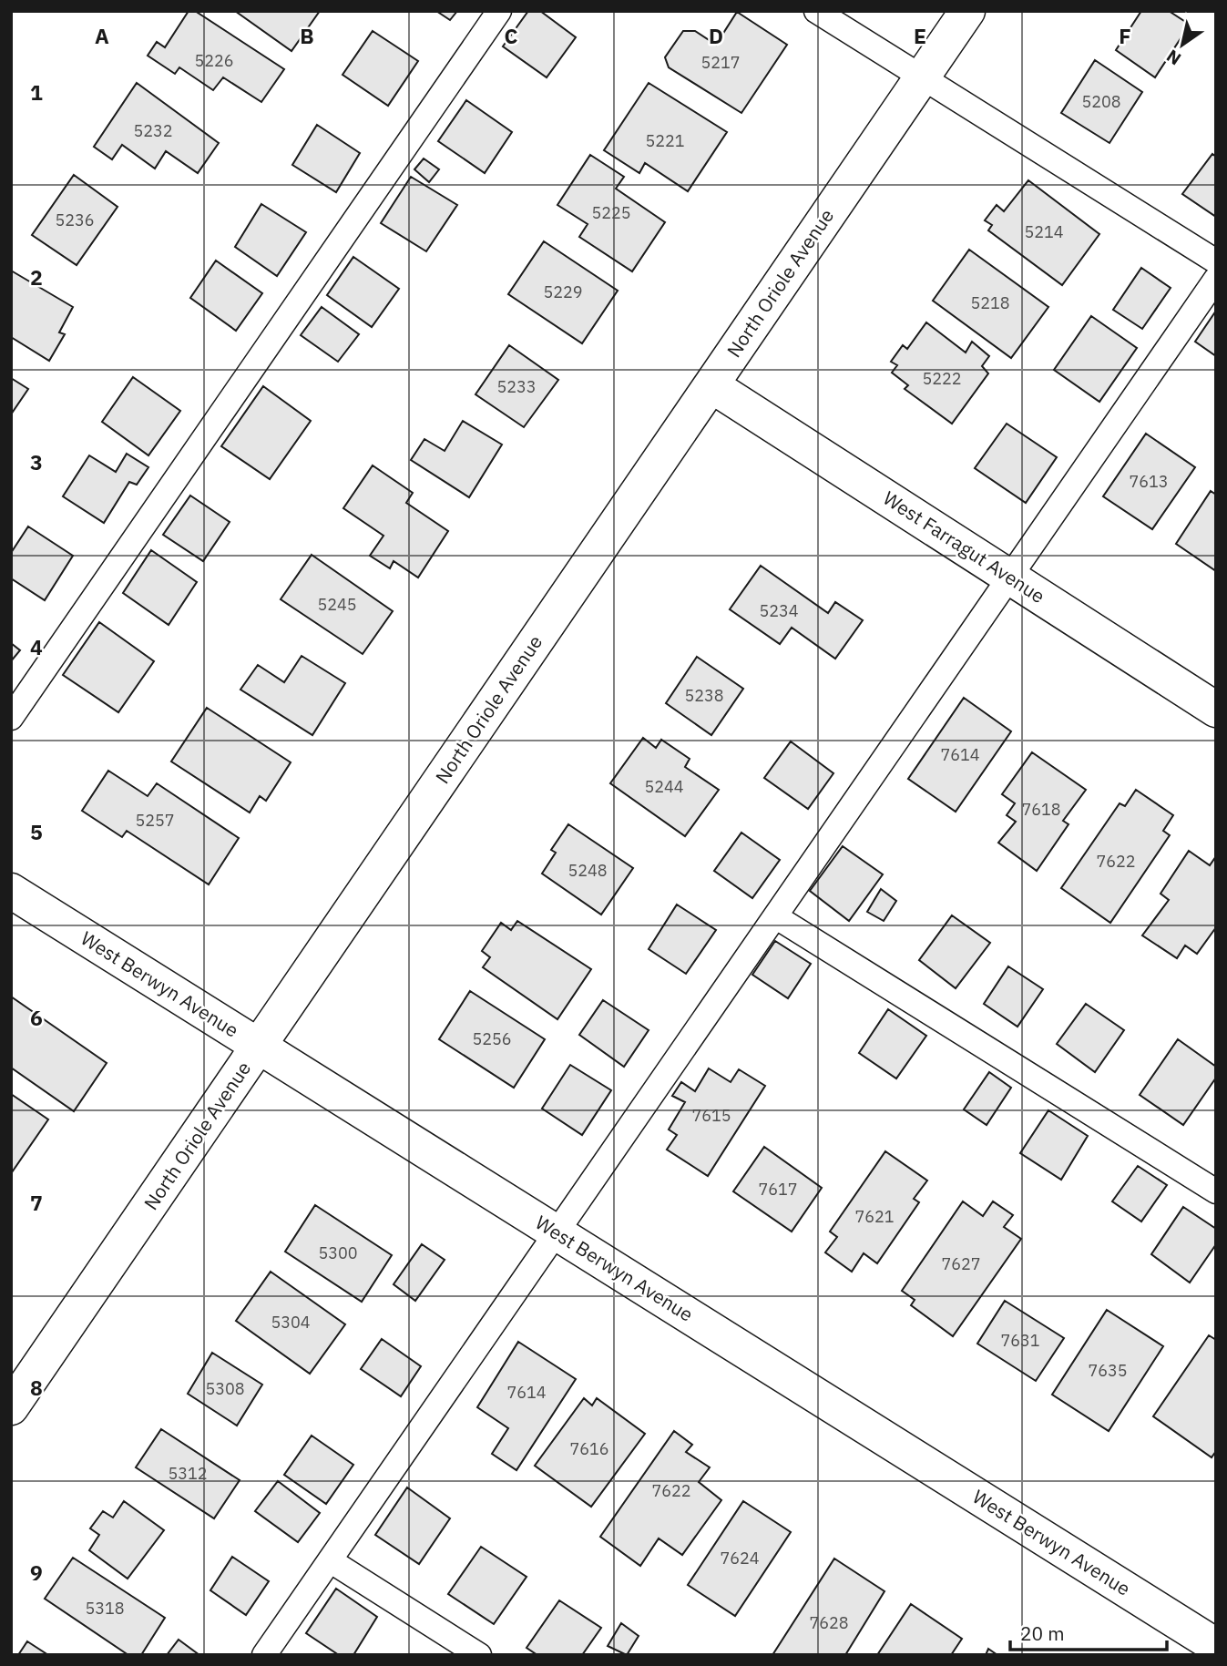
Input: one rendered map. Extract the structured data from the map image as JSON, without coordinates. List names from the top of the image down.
{
  "streets": {
    "street": ["North Oriole Avenue", "West Farragut Avenue", "West Berwyn Avenue"]
  },
  "crossings": [
    ["North Oriole Avenue", "West Farragut Avenue"],
    ["North Oriole Avenue", "West Berwyn Avenue"]
  ],
  "house_numbers": [
    "5226",
    "5217",
    "5208",
    "5232",
    "5221",
    "5225",
    "5236",
    "5214",
    "5229",
    "5218",
    "5222",
    "5233",
    "7613",
    "5245",
    "5234",
    "5238",
    "7614",
    "5244",
    "7618",
    "5257",
    "7622",
    "5248",
    "5256",
    "7615",
    "7617",
    "7621",
    "5300",
    "7627",
    "5304",
    "7631",
    "7635",
    "5308",
    "7614",
    "7616",
    "5312",
    "7622",
    "7624",
    "5318",
    "7628"
  ],
  "scale_bar": "20 m",
  "north": "bottom left",
  "grid": {
    "columns": [
      "A",
      "B",
      "C",
      "D",
      "E",
      "F"
    ],
    "rows": [
      "1",
      "2",
      "3",
      "4",
      "5",
      "6",
      "7",
      "8",
      "9"
    ]
  }
}
